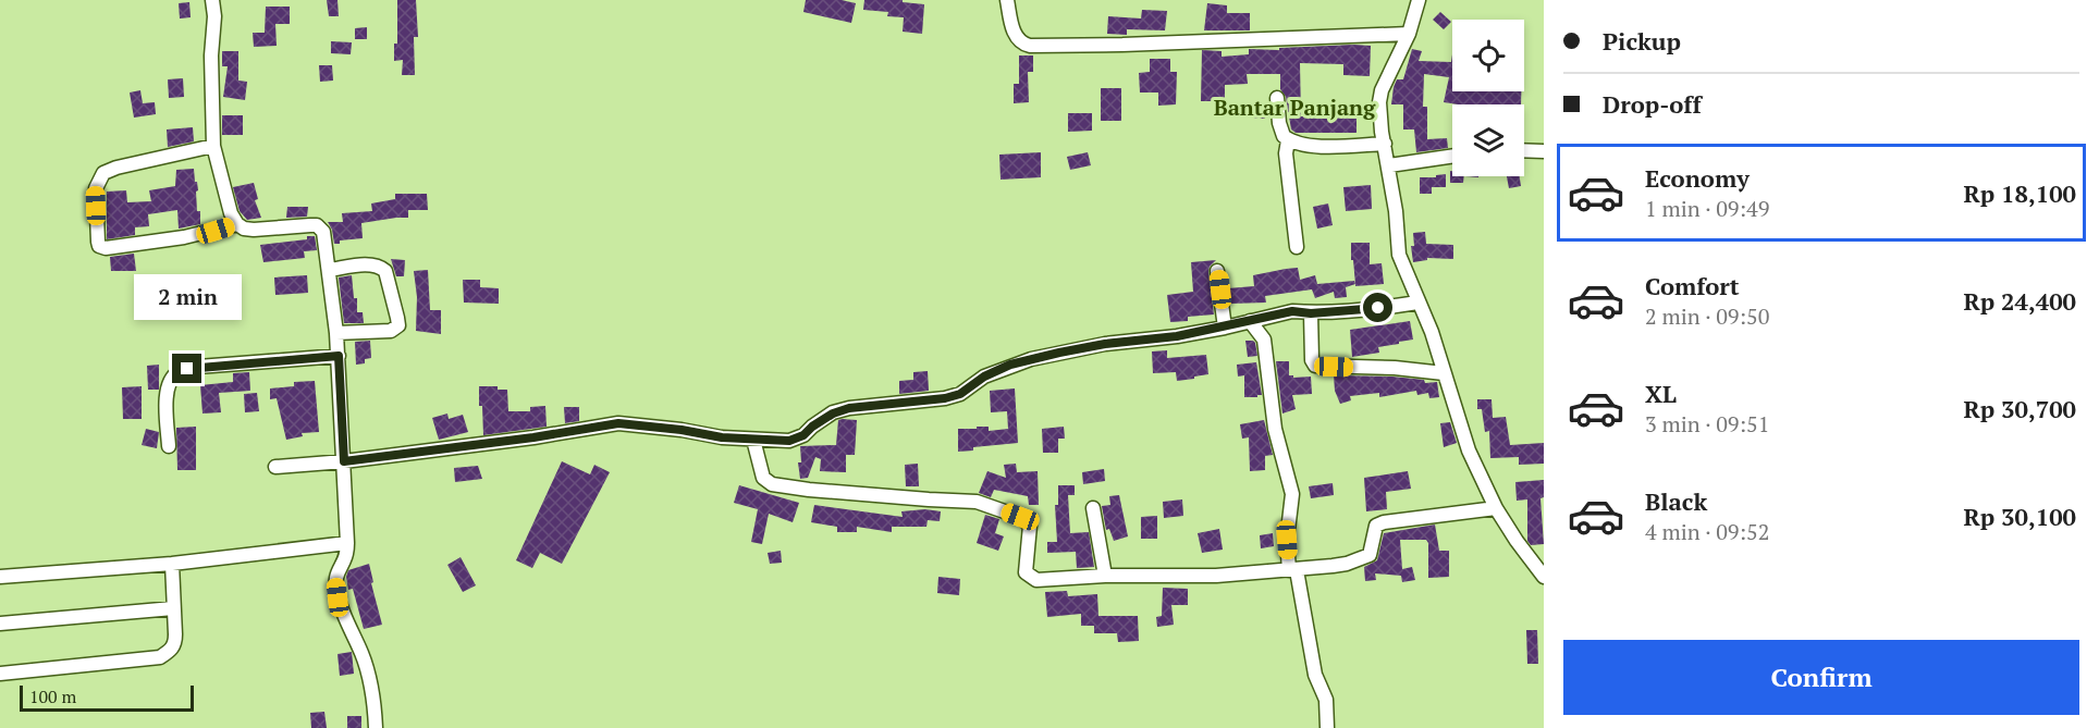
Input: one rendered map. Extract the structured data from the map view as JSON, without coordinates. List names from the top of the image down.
{
  "districts": ["Bantar Panjang"],
  "scale_bar": "100 m",
  "page": {
    "banner": ["Pickup", "Drop-off"],
    "list": [
      {
        "name": "Economy",
        "note": "1 min · 09:49",
        "value": "Rp 18,100"
      },
      {
        "name": "Comfort",
        "note": "2 min · 09:50",
        "value": "Rp 24,400"
      },
      {
        "name": "XL",
        "note": "3 min · 09:51",
        "value": "Rp 30,700"
      },
      {
        "name": "Black",
        "note": "4 min · 09:52",
        "value": "Rp 30,100"
      }
    ],
    "bubble": "2 min",
    "buttons": "Confirm",
    "scale": "100 m"
  }
}
